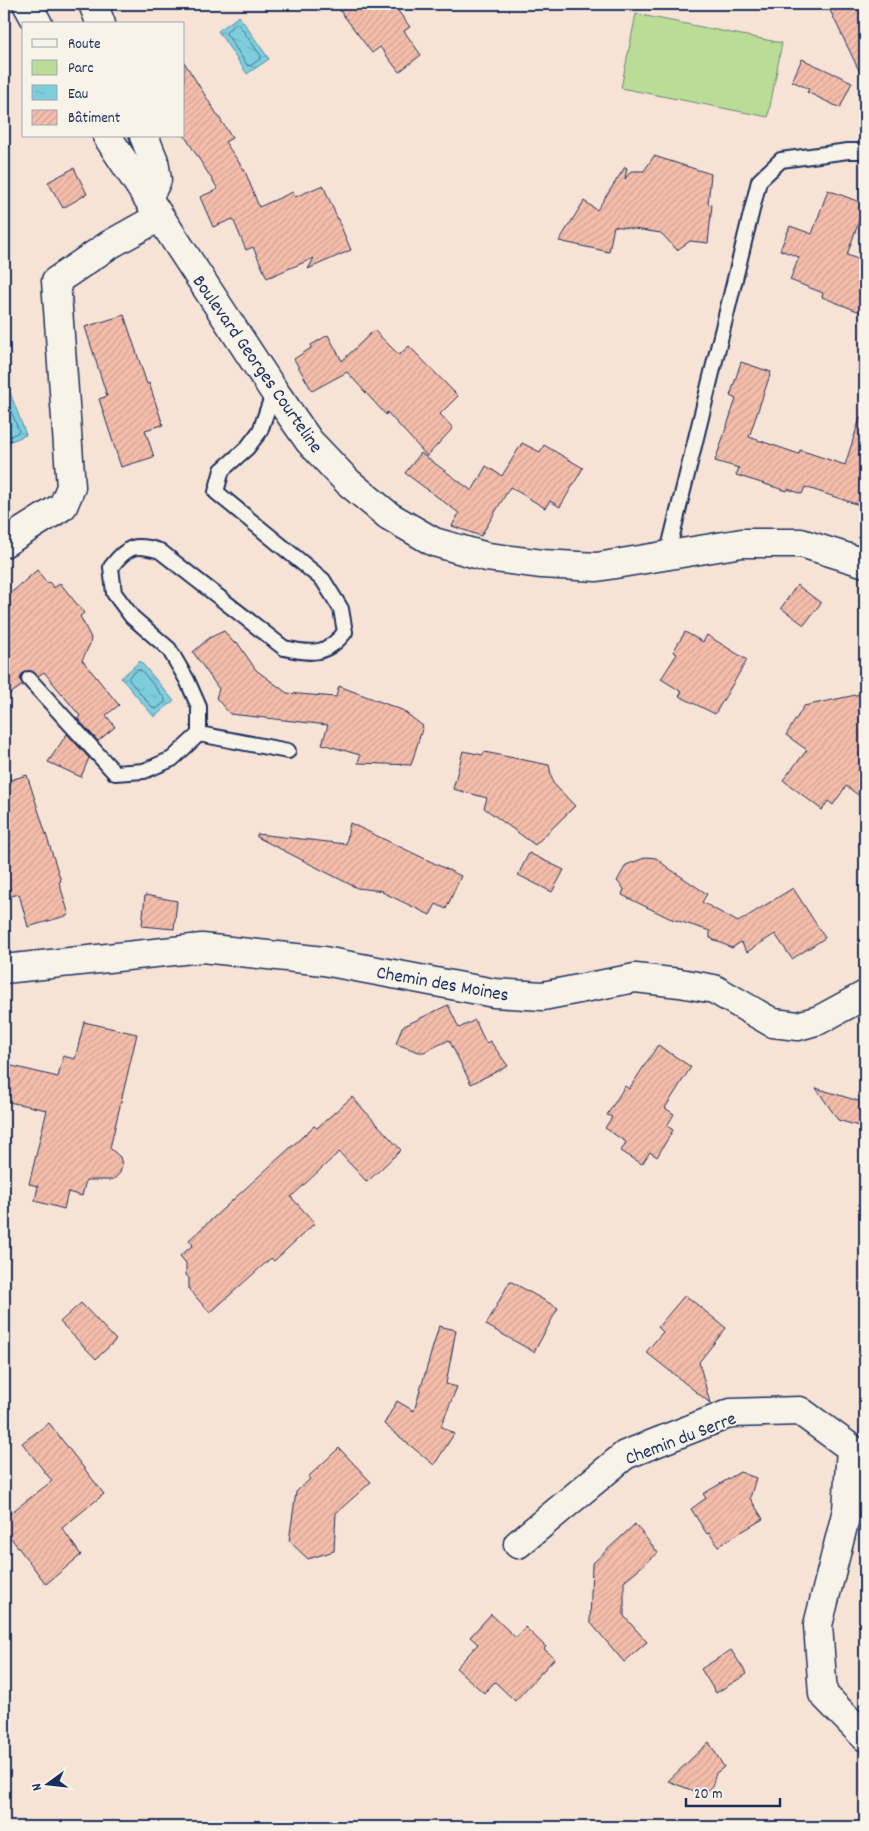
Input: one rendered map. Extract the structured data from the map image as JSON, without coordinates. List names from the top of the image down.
{
  "streets": {
    "street": ["Boulevard Georges Courteline", "Chemin des Moines", "Chemin du Serre"]
  },
  "legend": [
    "Route",
    "Parc",
    "Eau",
    "Bâtiment"
  ],
  "scale_bar": "20 m",
  "north": "left"
}
